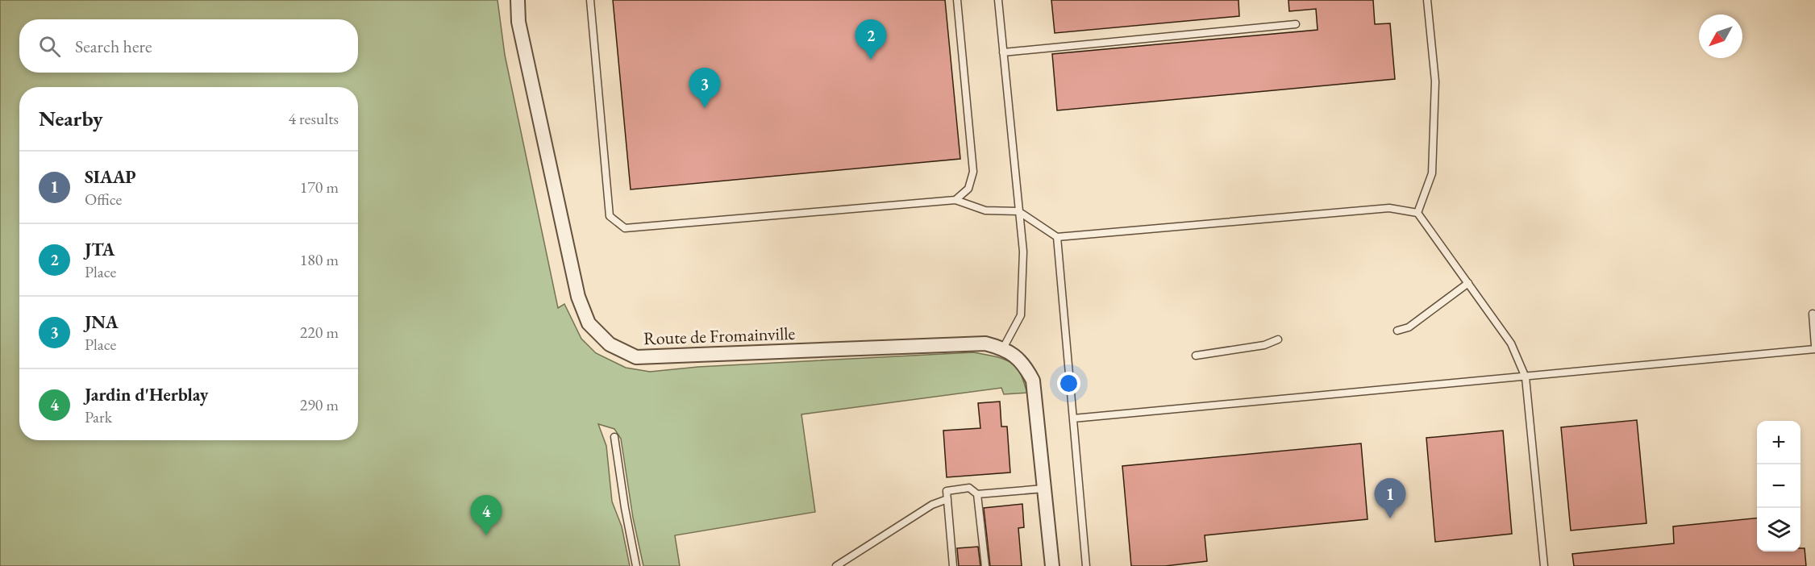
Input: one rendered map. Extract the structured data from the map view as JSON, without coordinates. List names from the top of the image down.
{
  "streets": {
    "street": ["Route de Fromainville"]
  },
  "north": "bottom left",
  "page": {
    "pins": [
      "2",
      "3",
      "1",
      "4"
    ],
    "search": "Search here",
    "heading": ["Nearby", "4 results"],
    "list": [
      {
        "mark": "1",
        "name": "SIAAP",
        "note": "Office",
        "value": "170 m"
      },
      {
        "mark": "2",
        "name": "JTA",
        "note": "Place",
        "value": "180 m"
      },
      {
        "mark": "3",
        "name": "JNA",
        "note": "Place",
        "value": "220 m"
      },
      {
        "mark": "4",
        "name": "Jardin d'Herblay",
        "note": "Park",
        "value": "290 m"
      }
    ],
    "map_buttons": ["+", "−"]
  }
}
